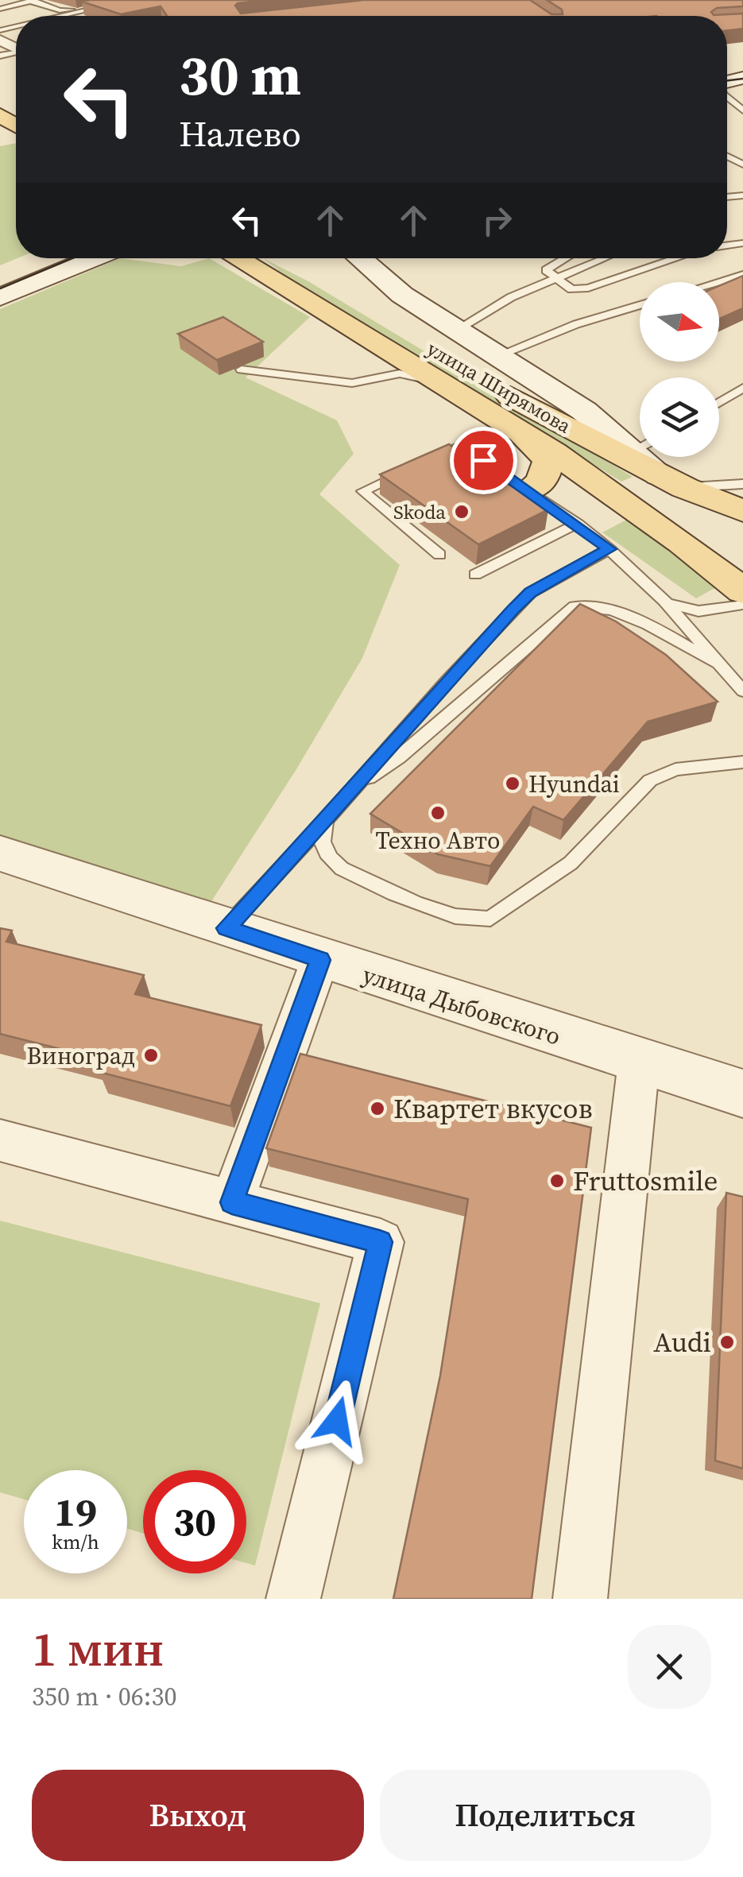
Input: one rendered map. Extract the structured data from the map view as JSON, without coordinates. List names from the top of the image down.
{
  "streets": {
    "main road": ["улица Ширямова"],
    "street": ["улица Дыбовского"]
  },
  "places": [
    "Skoda",
    "Hyundai",
    "Техно Авто",
    "Виноград",
    "Квартет вкусов",
    "Fruttosmile",
    "Audi"
  ],
  "north": "right",
  "page": {
    "turn": ["30 m", "Налево"],
    "speed": "19 km/h",
    "limit": "30",
    "heading": ["1 мин", "350 m · 06:30"],
    "buttons": ["Выход", "Поделиться"]
  }
}
